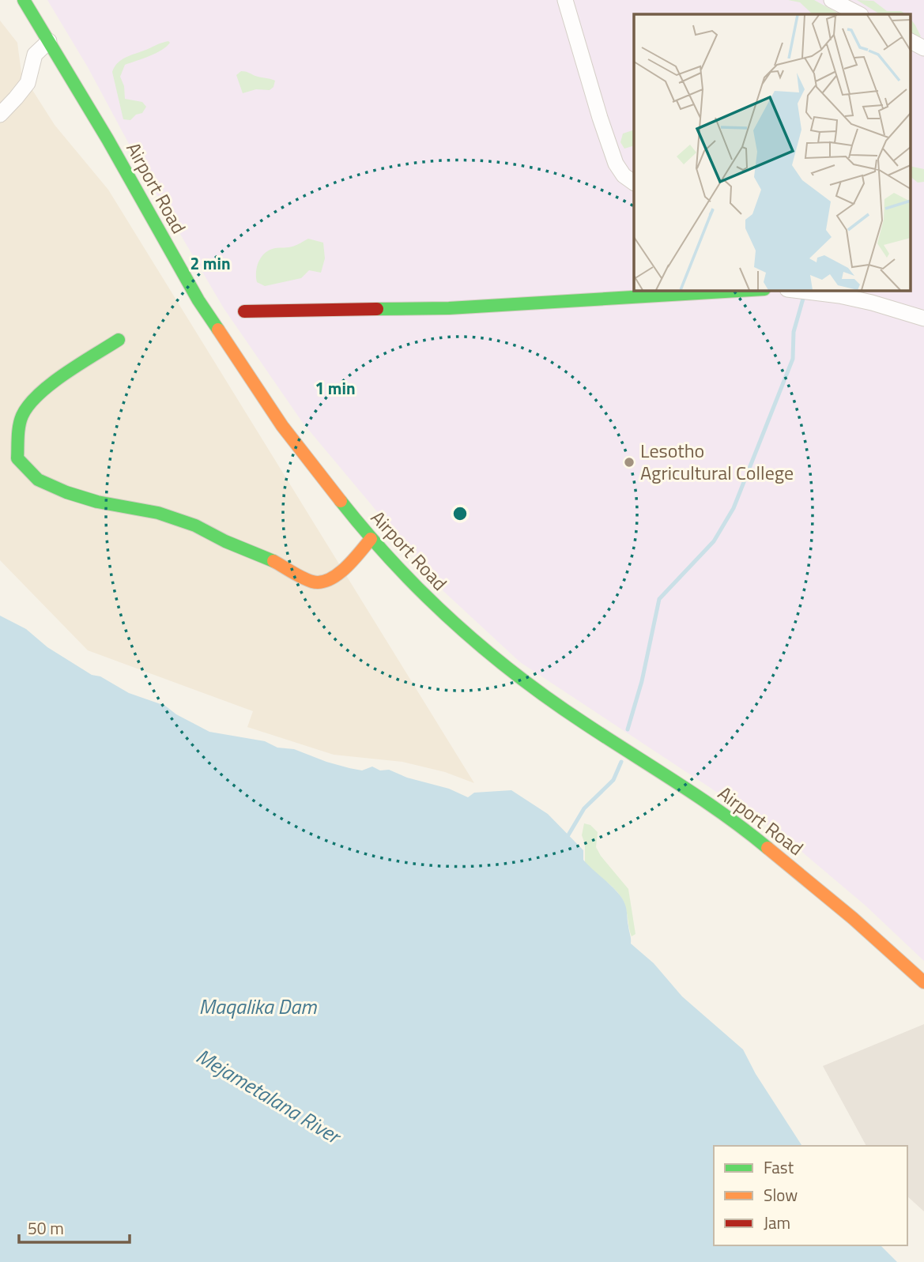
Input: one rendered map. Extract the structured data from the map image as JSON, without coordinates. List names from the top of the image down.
{
  "streets": {
    "main road": ["Airport Road"]
  },
  "water": ["Maqalika Dam", "Mejametalana River"],
  "places": ["Lesotho Agricultural College"],
  "legend": ["Fast", "Slow", "Jam"],
  "scale_bar": "50 m",
  "rings": ["2 min", "1 min"]
}
